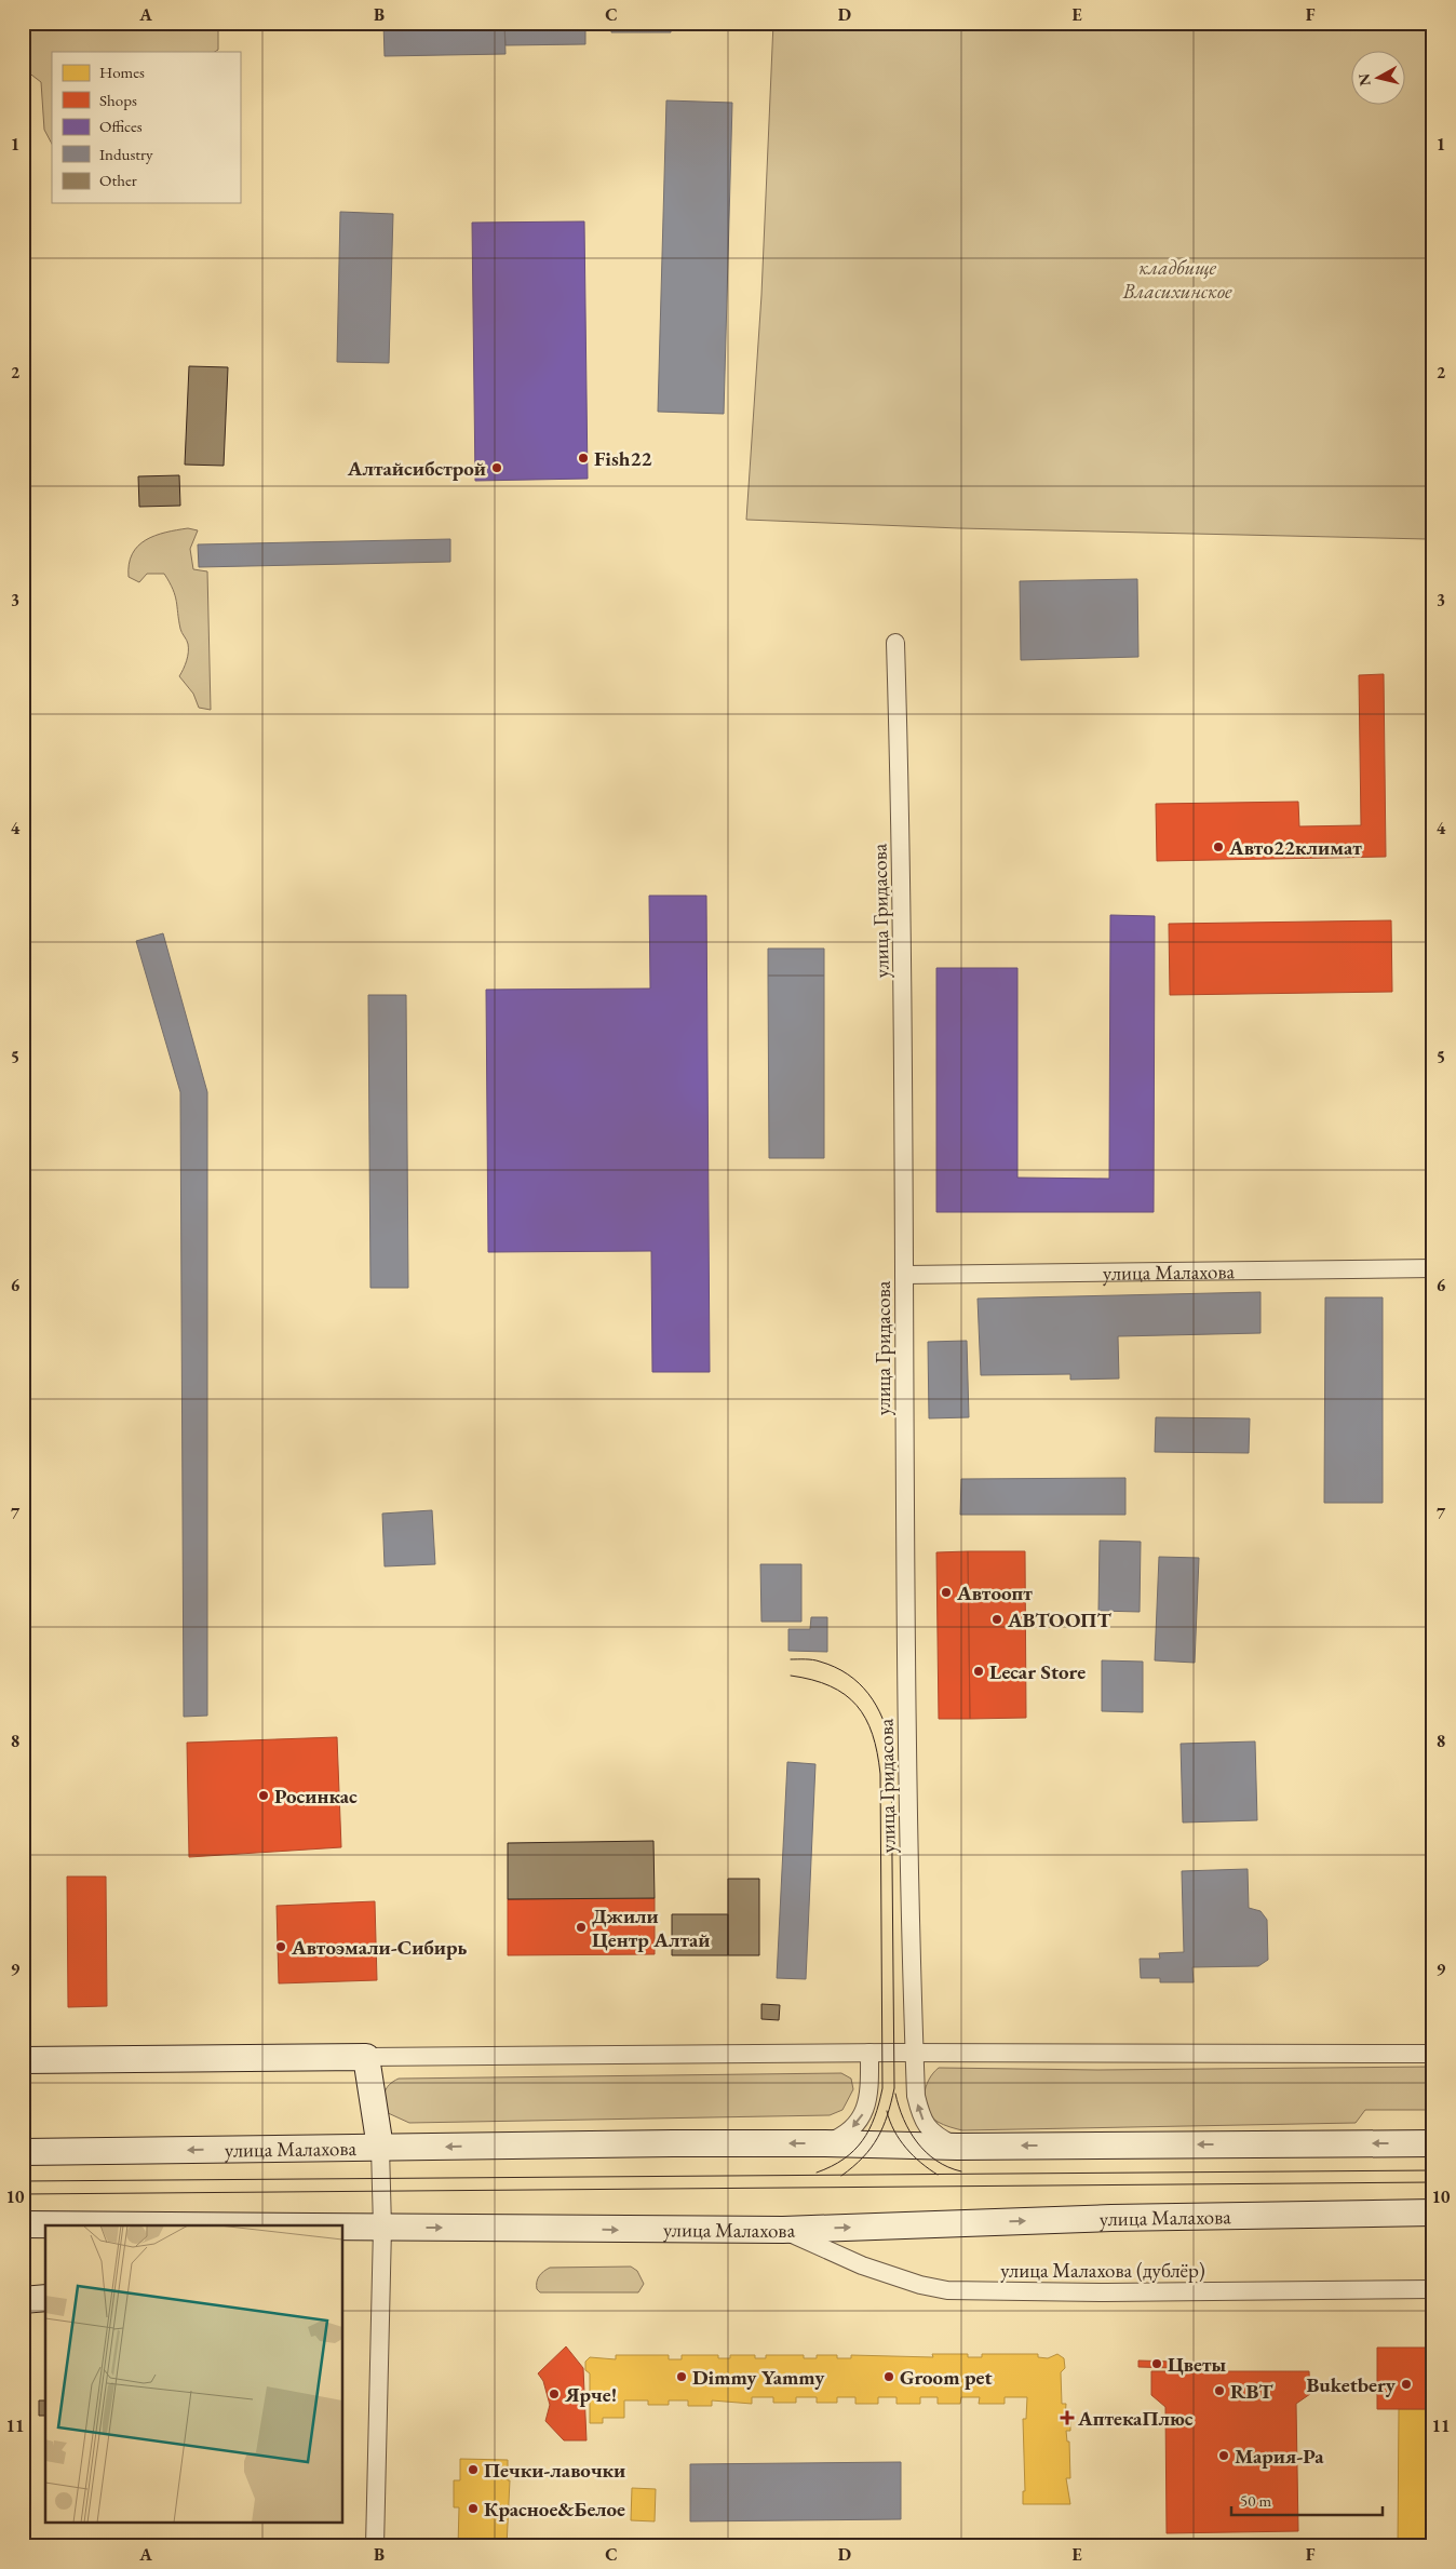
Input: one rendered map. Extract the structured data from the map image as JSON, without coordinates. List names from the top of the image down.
{
  "streets": {
    "main road": ["улица Малахова"],
    "street": ["улица Гридасова", "улица Малахова (дублёр)"]
  },
  "crossings": [
    ["улица Гридасова", "улица Малахова"],
    ["улица Малахова", "улица Малахова (дублёр)"]
  ],
  "parks": ["кладбище Власихинское"],
  "places": {
    "other": [
      "Fish22",
      "Алтайсибстрой",
      "Авто22климат",
      "Автоопт",
      "АВТООПТ",
      "Lecar Store",
      "Росинкас",
      "Джили Центр Алтай",
      "Автоэмали-Сибирь",
      "Цветы",
      "Dimmy Yammy",
      "Groom pet",
      "Buketbery",
      "RBT",
      "Ярче!",
      "Мария-Ра",
      "Печки-лавочки",
      "Красное&Белое"
    ],
    "health": ["АптекаПлюс"]
  },
  "legend": [
    "Homes",
    "Shops",
    "Offices",
    "Industry",
    "Other"
  ],
  "scale_bar": "50 m",
  "north": "left",
  "grid": {
    "columns": [
      "A",
      "B",
      "C",
      "D",
      "E",
      "F"
    ],
    "rows": [
      "1",
      "2",
      "3",
      "4",
      "5",
      "6",
      "7",
      "8",
      "9",
      "10",
      "11"
    ]
  }
}
